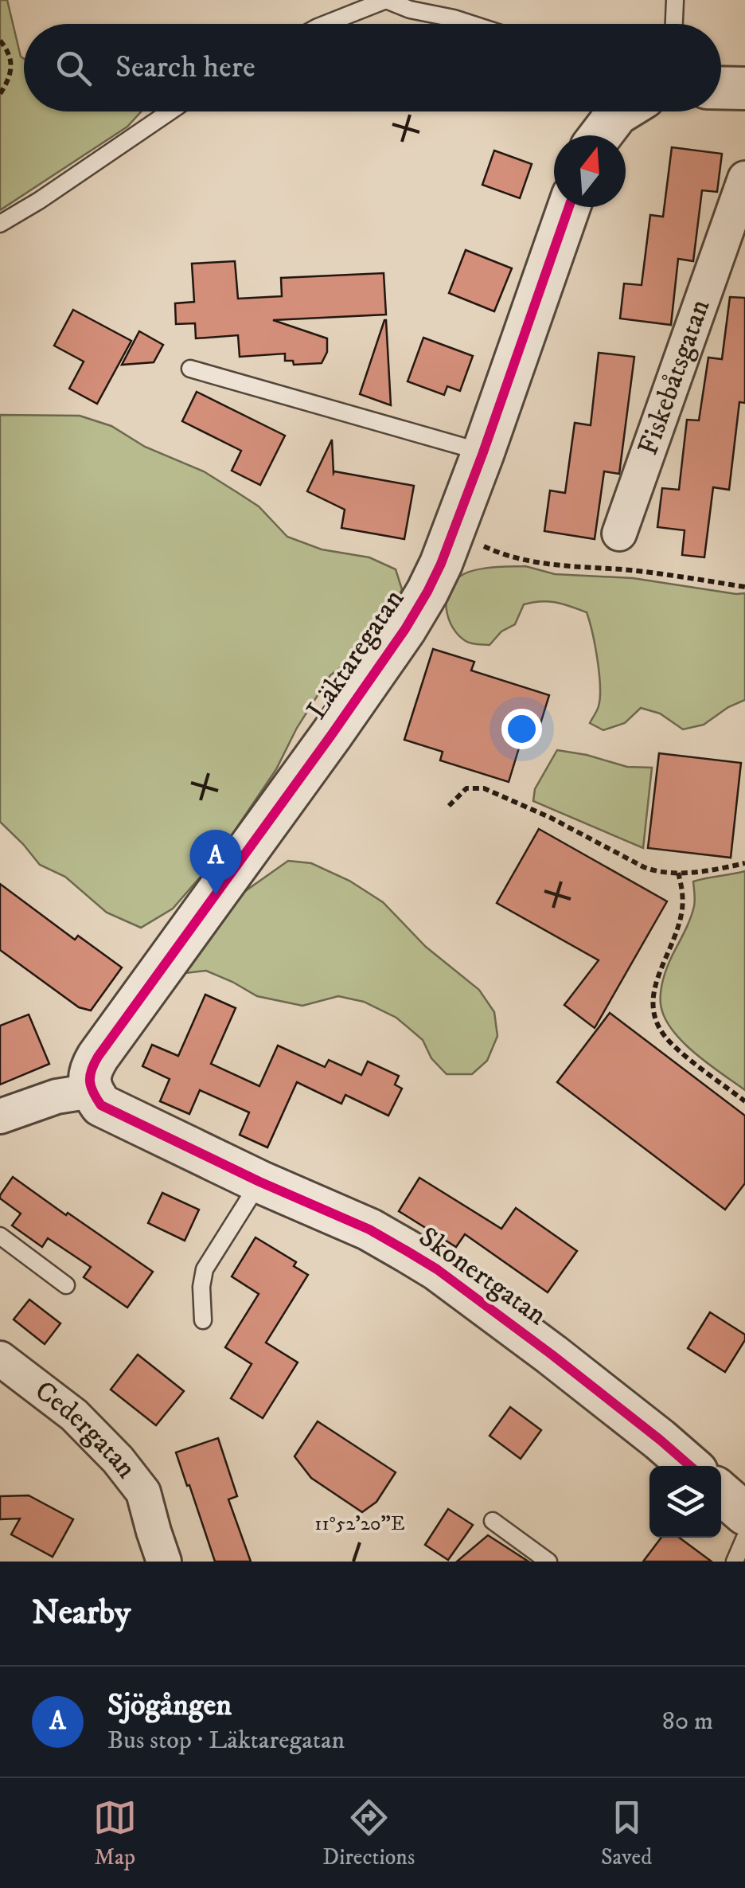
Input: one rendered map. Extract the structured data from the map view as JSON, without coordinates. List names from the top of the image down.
{
  "streets": {
    "street": [
      "Fiskebåtsgatan",
      "Läktaregatan",
      "Skonertgatan",
      "Cedergatan"
    ]
  },
  "crossings": [
    ["Läktaregatan", "Skonertgatan"]
  ],
  "north": "top",
  "page": {
    "search": "Search here",
    "pins": "A",
    "heading": "Nearby",
    "list": [
      {
        "mark": "A",
        "name": "Sjögången",
        "note": "Bus stop · Läktaregatan",
        "value": "80 m"
      }
    ],
    "nav": ["Map", "Directions", "Saved"]
  },
  "coordinates": ["11°52'20\"E"]
}
